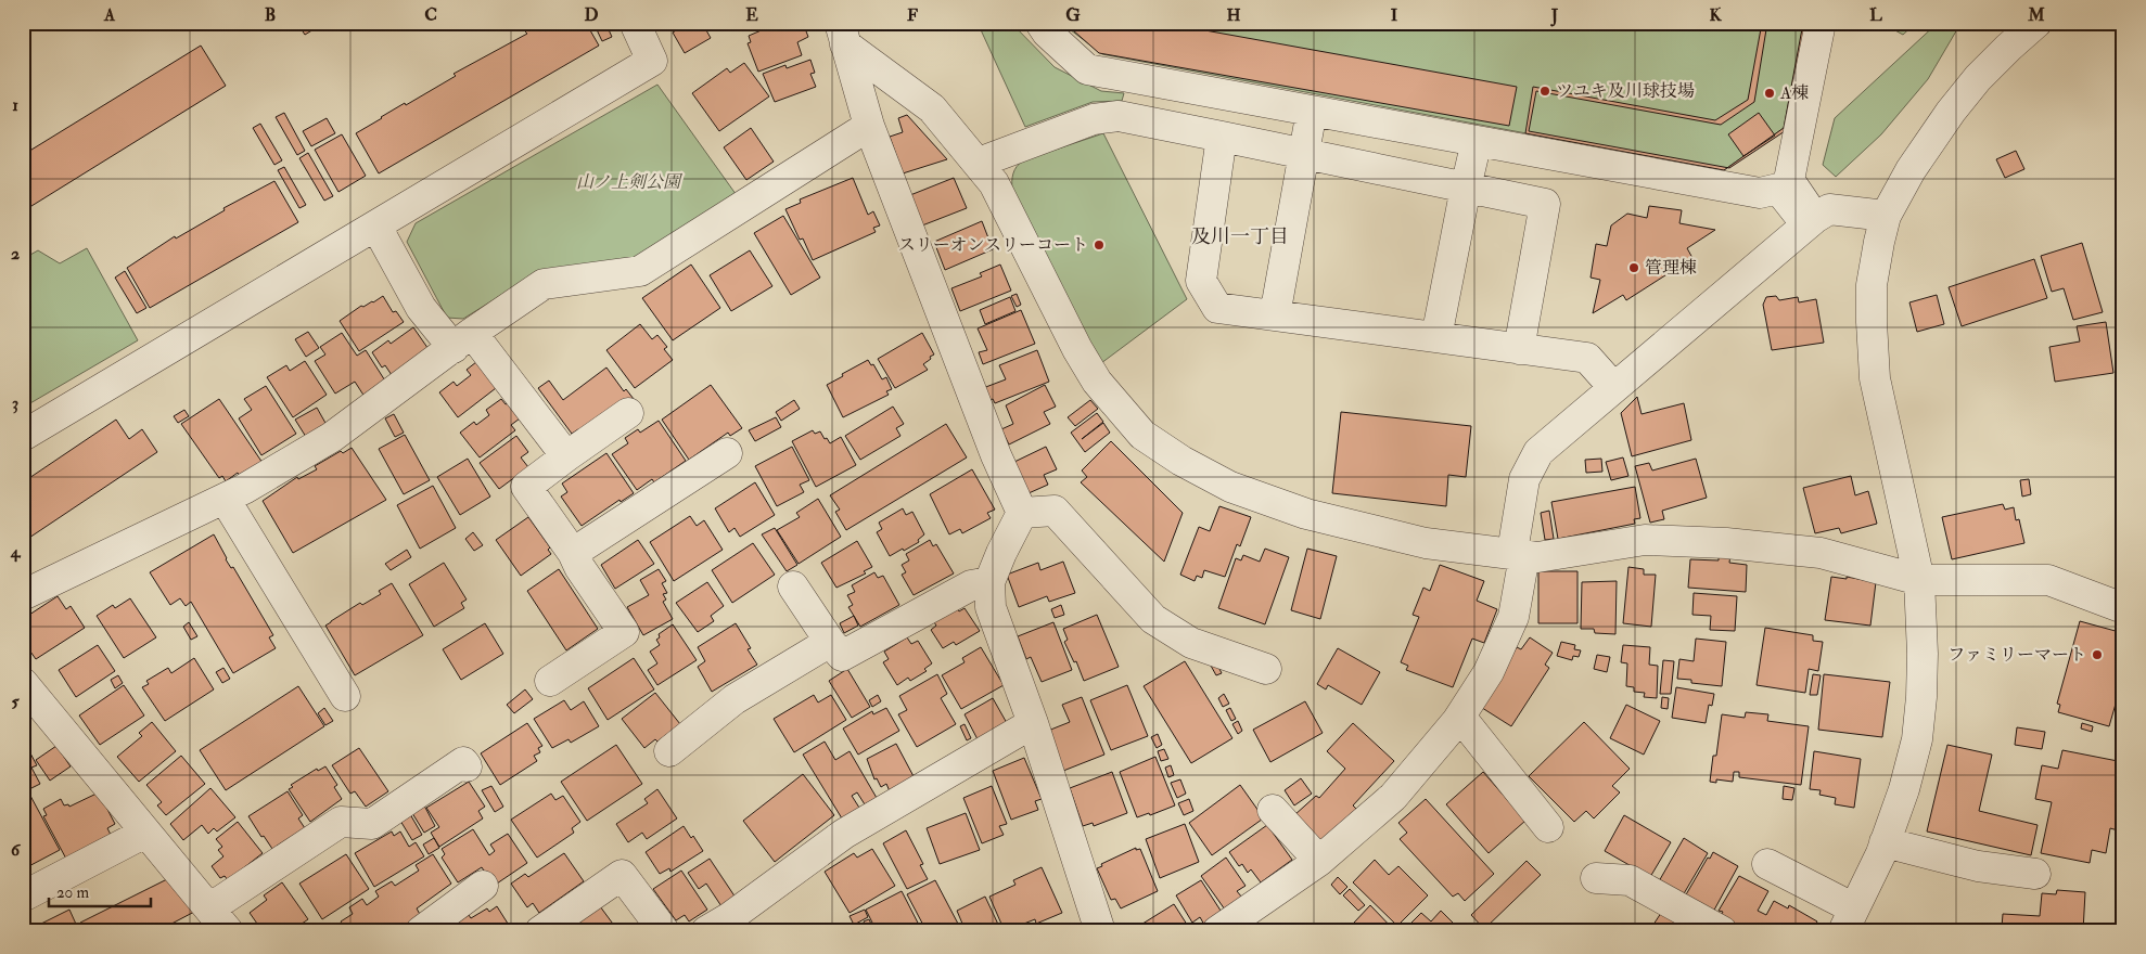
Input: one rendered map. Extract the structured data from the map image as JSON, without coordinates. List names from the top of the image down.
{
  "districts": ["及川一丁目"],
  "parks": ["山ノ上剣公園"],
  "places": [
    "ツユキ及川球技場",
    "A棟",
    "スリーオンスリーコート",
    "管理棟",
    "ファミリーマート"
  ],
  "scale_bar": "20 m",
  "grid": {
    "columns": [
      "A",
      "B",
      "C",
      "D",
      "E",
      "F",
      "G",
      "H",
      "I",
      "J",
      "K",
      "L",
      "M"
    ],
    "rows": [
      "1",
      "2",
      "3",
      "4",
      "5",
      "6"
    ]
  }
}
